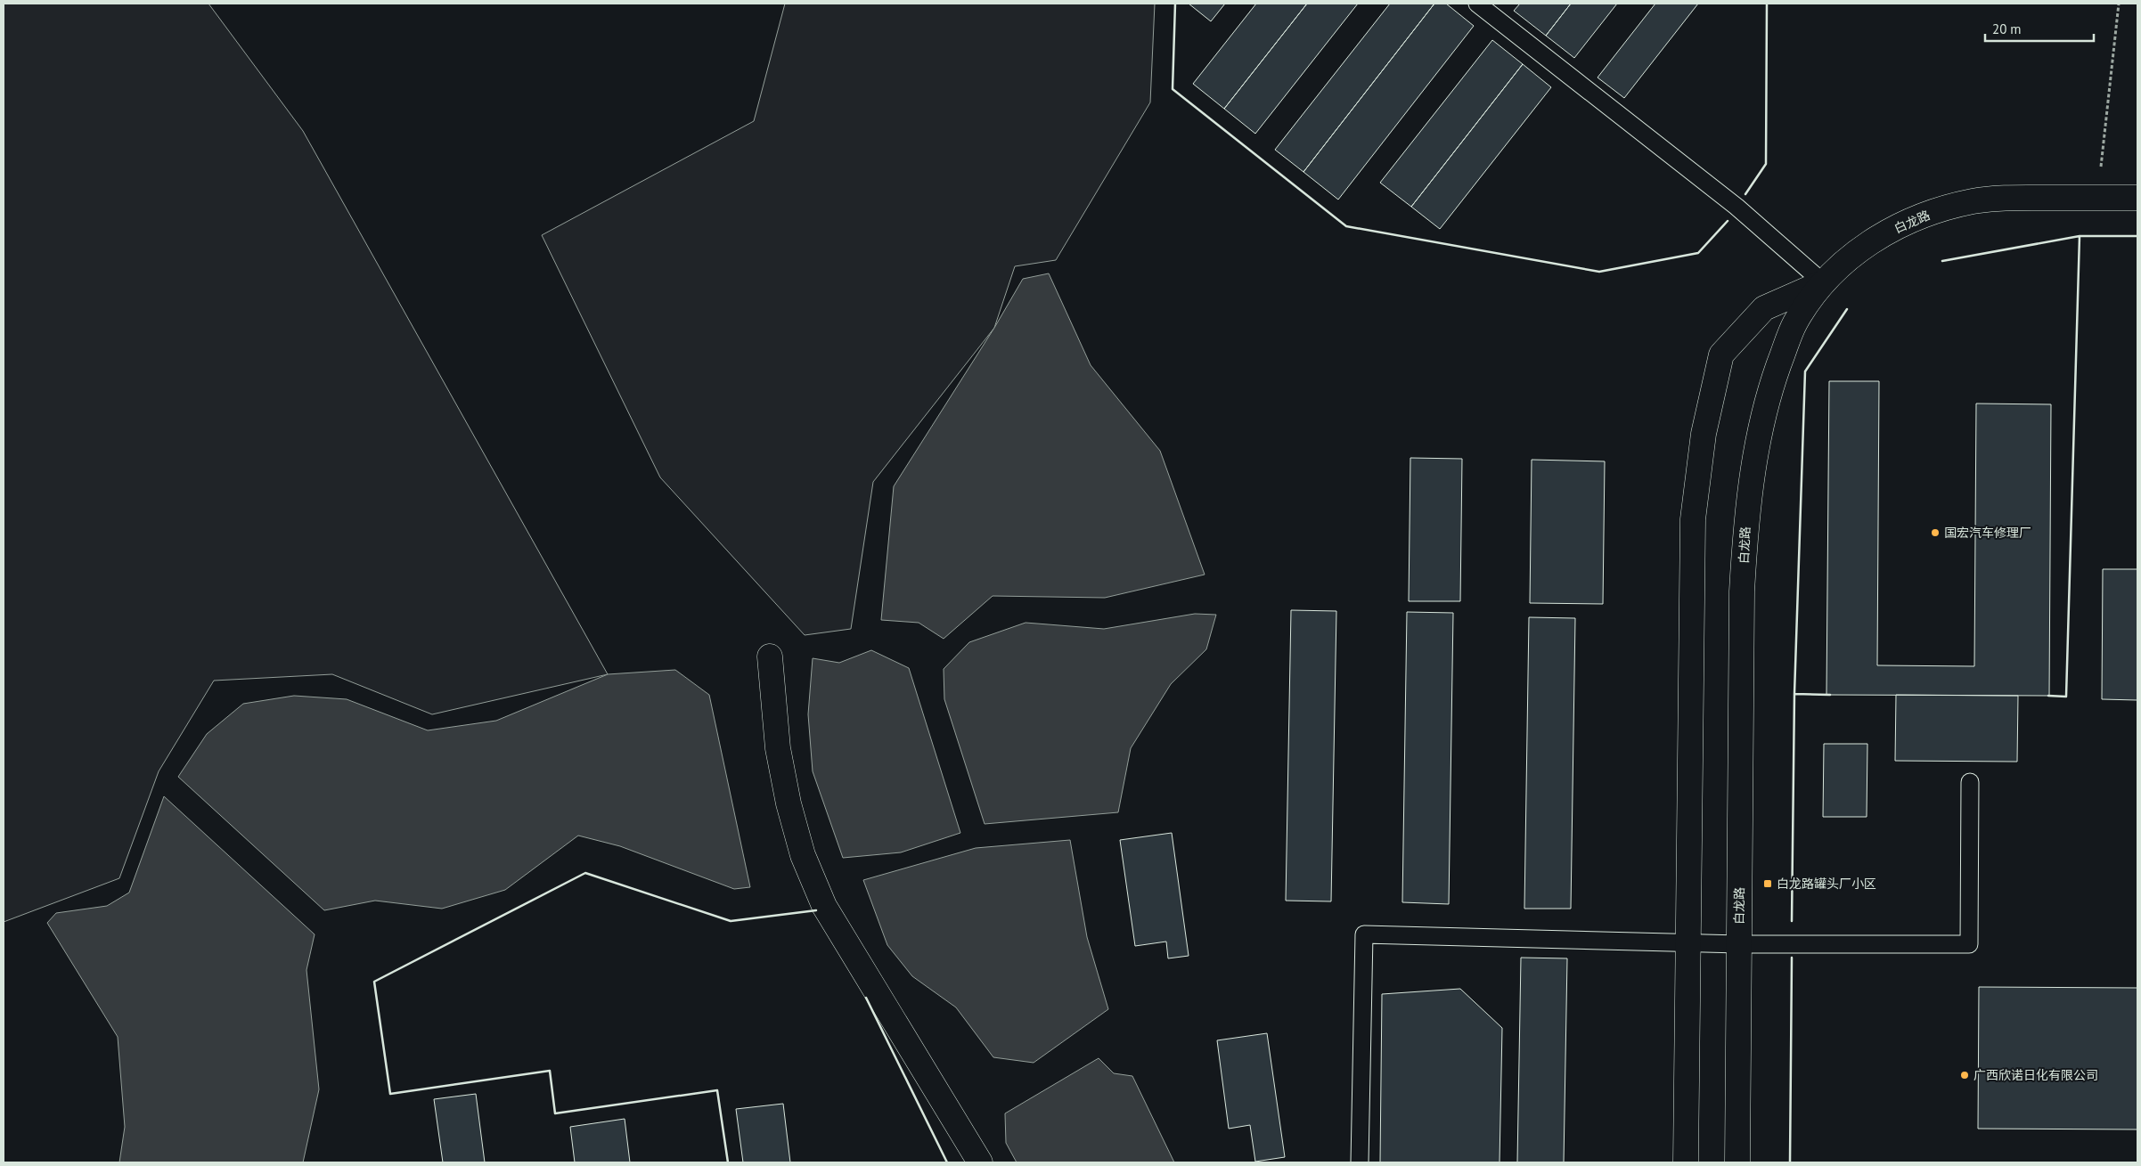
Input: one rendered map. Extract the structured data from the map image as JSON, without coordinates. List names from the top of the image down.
{
  "streets": {
    "street": ["白龙路"]
  },
  "places": {
    "other": ["国宏汽车修理厂", "广西欣诺日化有限公司"],
    "transit": ["白龙路罐头厂小区"]
  },
  "scale_bar": "20 m"
}
